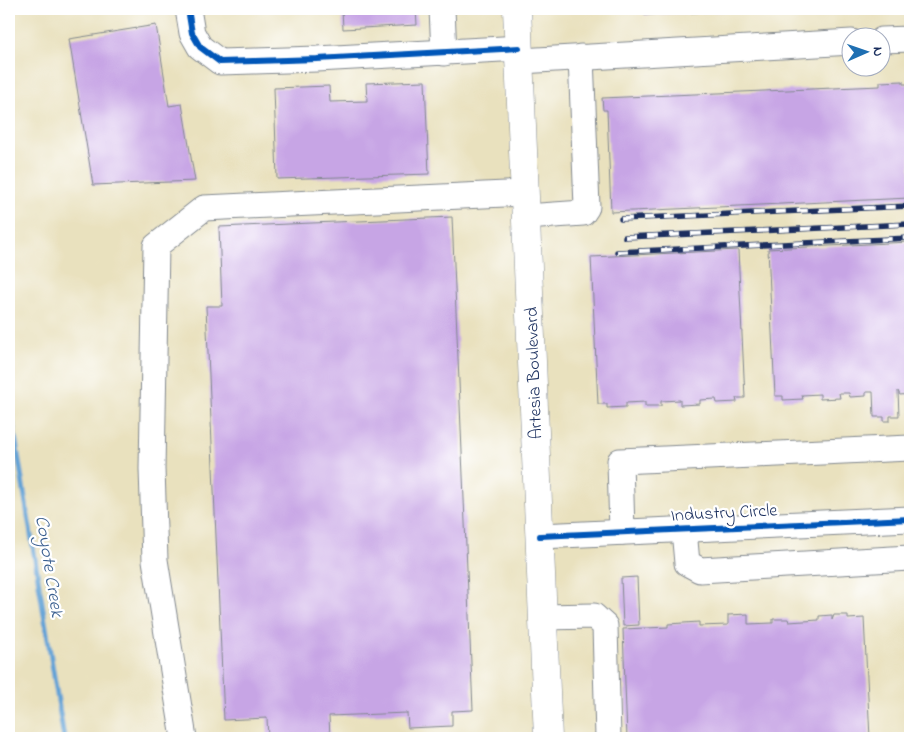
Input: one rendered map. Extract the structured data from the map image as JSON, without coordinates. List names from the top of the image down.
{
  "streets": {
    "main road": ["Artesia Boulevard"],
    "street": ["Industry Circle"]
  },
  "crossings": [
    ["Artesia Boulevard", "Industry Circle"]
  ],
  "water": ["Coyote Creek"],
  "north": "right"
}
